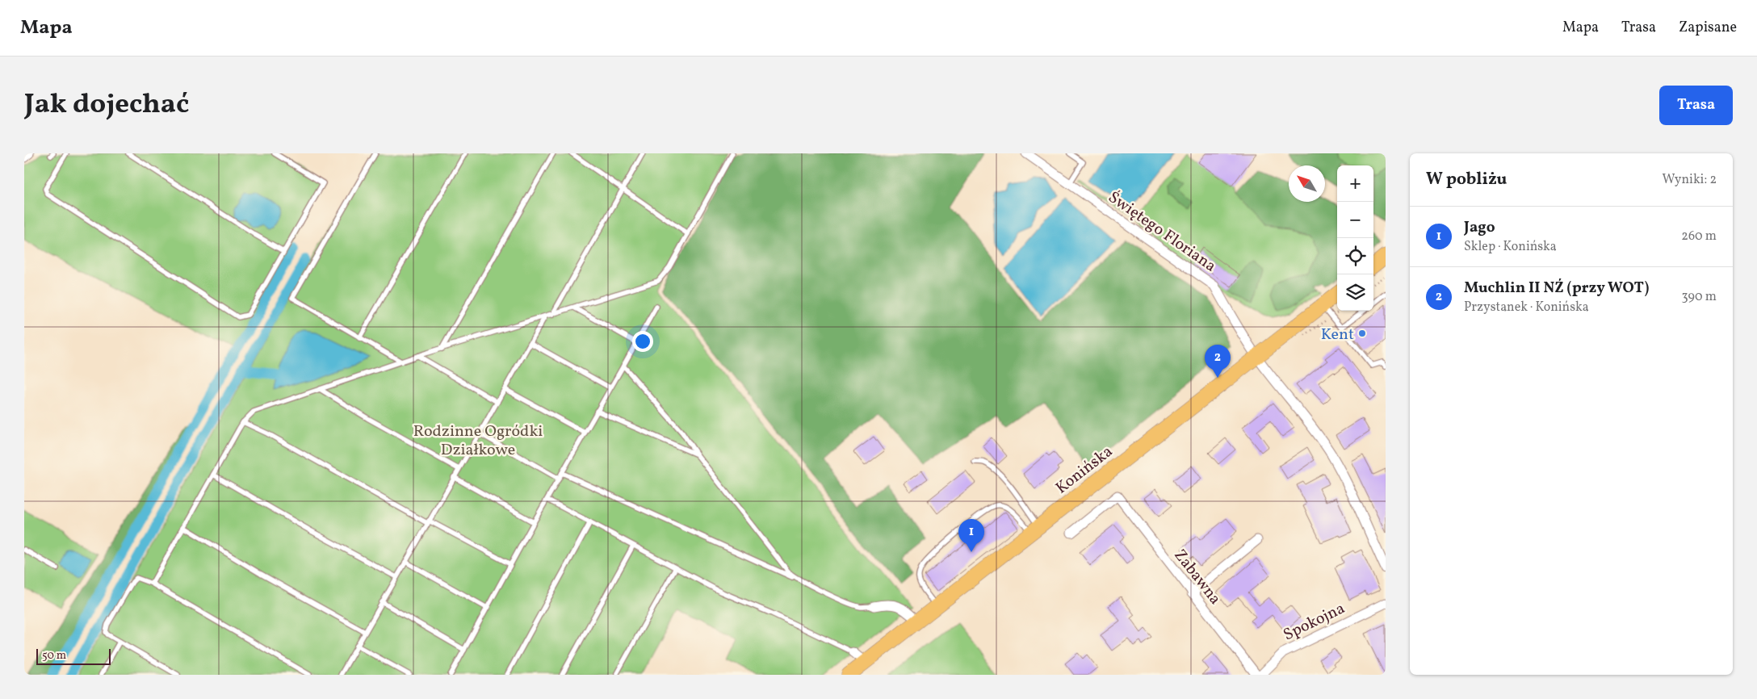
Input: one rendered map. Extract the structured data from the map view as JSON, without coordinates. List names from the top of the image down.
{
  "streets": {
    "main road": ["Konińska"],
    "street": ["Świętego Floriana", "Zabawna", "Spokojna"]
  },
  "crossings": [
    ["Świętego Floriana", "Konińska"]
  ],
  "parks": ["Rodzinne Ogródki Działkowe"],
  "places": ["Kent"],
  "scale_bar": "50 m",
  "north": "top left",
  "page": {
    "header": "Mapa",
    "nav": ["Mapa", "Trasa", "Zapisane"],
    "title": "Jak dojechać",
    "buttons": "Trasa",
    "heading": ["W pobliżu", "Wyniki: 2"],
    "map_buttons": ["+", "−"],
    "list": [
      {
        "mark": "1",
        "name": "Jago",
        "note": "Sklep · Konińska",
        "value": "260 m"
      },
      {
        "mark": "2",
        "name": "Muchlin II NŹ (przy WOT)",
        "note": "Przystanek · Konińska",
        "value": "390 m"
      }
    ],
    "pins": ["2", "1"],
    "scale": "50 m"
  }
}
